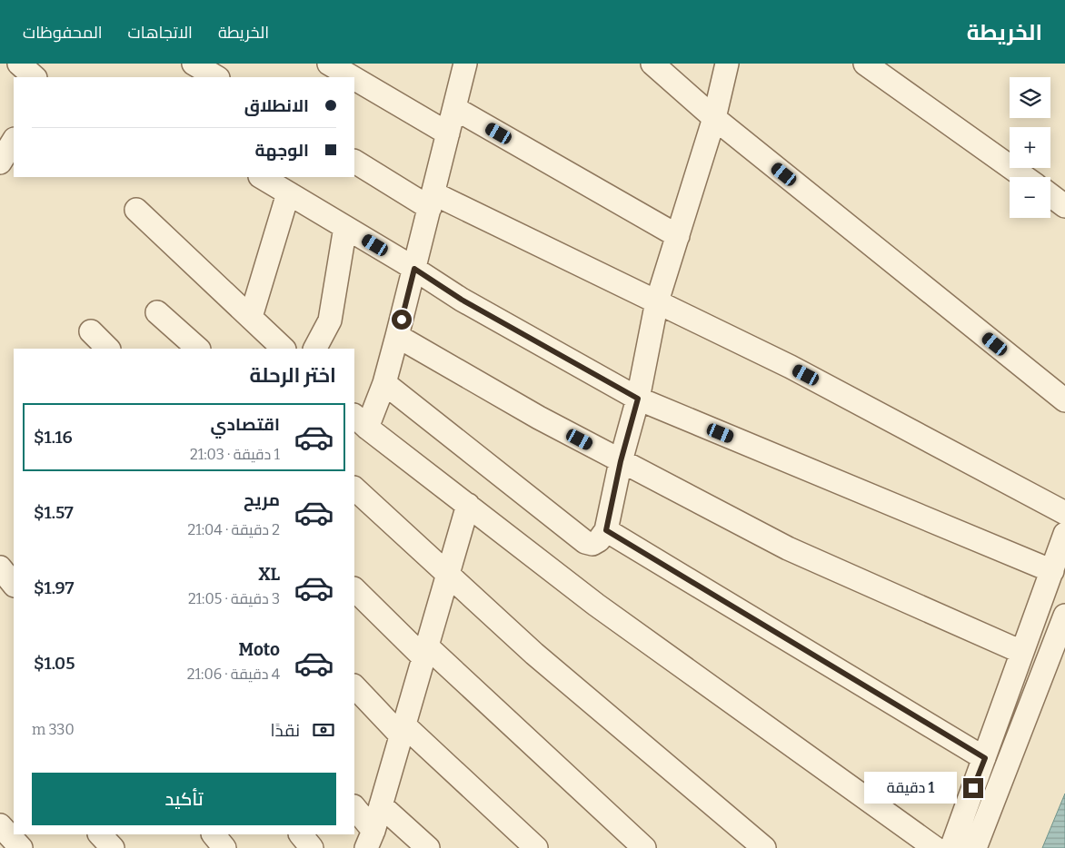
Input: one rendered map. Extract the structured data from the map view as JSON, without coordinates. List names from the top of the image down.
{
  "page": {
    "header": "الخريطة",
    "nav": ["الخريطة", "الاتجاهات", "المحفوظات"],
    "map_buttons": ["+", "−"],
    "banner": ["الانطلاق", "الوجهة"],
    "heading": "اختر الرحلة",
    "list": [
      {
        "name": "اقتصادي",
        "note": "1 دقيقة · 21:03",
        "value": "$1.16"
      },
      {
        "name": "مريح",
        "note": "2 دقيقة · 21:04",
        "value": "$1.57"
      },
      {
        "name": "XL",
        "note": "3 دقيقة · 21:05",
        "value": "$1.97"
      },
      {
        "name": "Moto",
        "note": "4 دقيقة · 21:06",
        "value": "$1.05"
      }
    ],
    "pay": ["نقدًا", "330 m"],
    "buttons": "تأكيد",
    "bubble": "1 دقيقة"
  }
}
